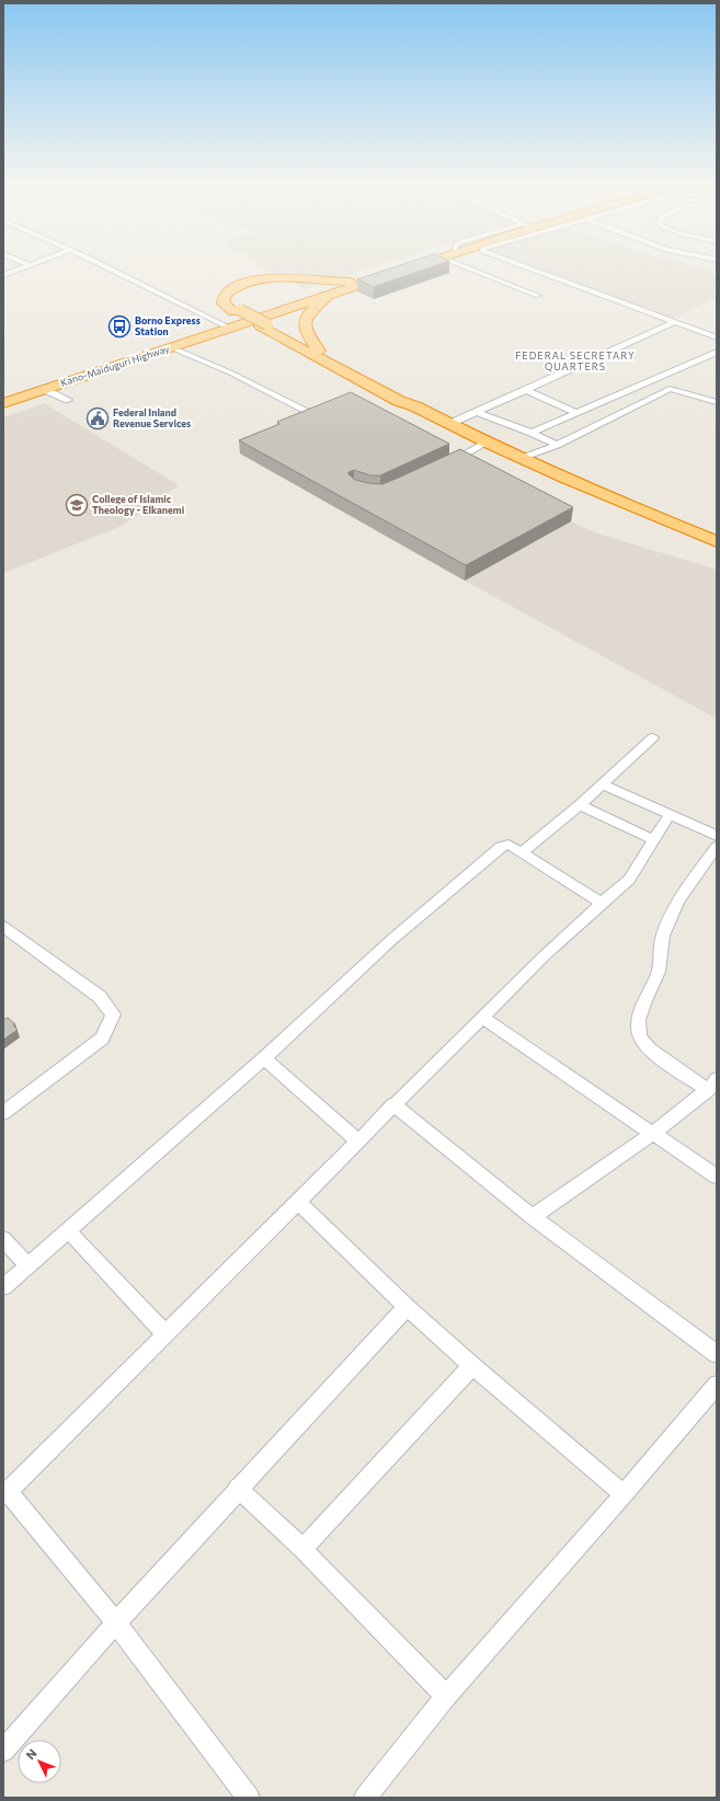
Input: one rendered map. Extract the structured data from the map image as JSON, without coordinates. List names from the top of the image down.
{
  "streets": {
    "highway": ["Kano-Maiduguri Highway"]
  },
  "districts": ["FEDERAL SECRETARY QUARTERS"],
  "places": {
    "bus stop": ["Borno Express Station"],
    "public building": ["Federal Inland Revenue Services"],
    "school or university": ["College of Islamic Theology - Elkanemi"]
  },
  "north": "top left"
}
